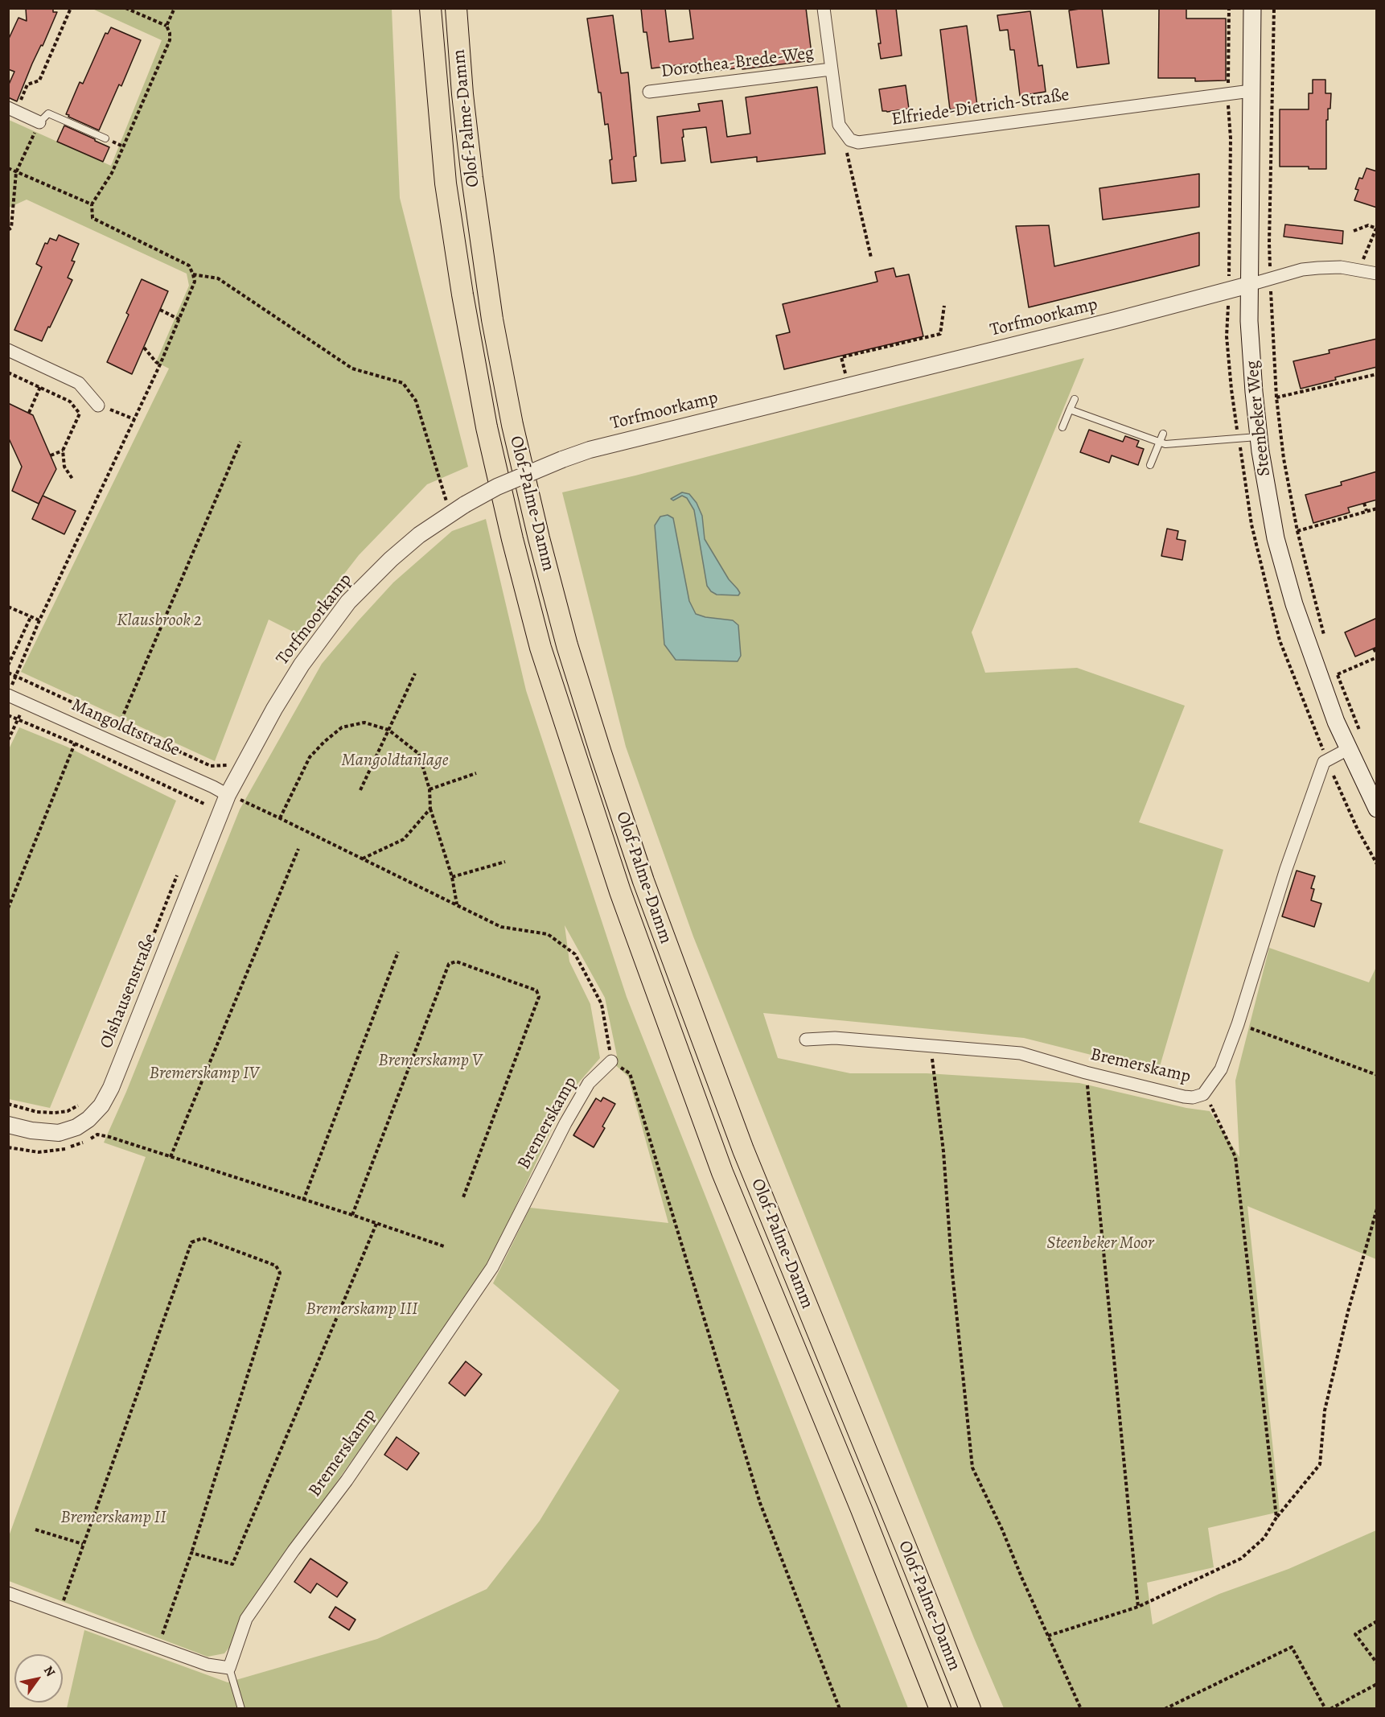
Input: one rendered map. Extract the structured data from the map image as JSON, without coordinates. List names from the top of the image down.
{
  "streets": {
    "highway": ["Olof-Palme-Damm"],
    "main road": ["Steenbeker Weg"],
    "street": [
      "Dorothea-Brede-Weg",
      "Elfriede-Dietrich-Straße",
      "Torfmoorkamp",
      "Mangoldtstraße",
      "Olshausenstraße",
      "Bremerskamp"
    ]
  },
  "crossings": [
    ["Elfriede-Dietrich-Straße", "Steenbeker Weg"],
    ["Torfmoorkamp", "Steenbeker Weg"],
    ["Torfmoorkamp", "Mangoldtstraße"],
    ["Torfmoorkamp", "Olshausenstraße"],
    ["Steenbeker Weg", "Bremerskamp"],
    ["Mangoldtstraße", "Olshausenstraße"]
  ],
  "parks": [
    "Klausbrook 2",
    "Mangoldtanlage",
    "Bremerskamp V",
    "Bremerskamp IV",
    "Steenbeker Moor",
    "Bremerskamp III",
    "Bremerskamp II"
  ],
  "north": "top right"
}
